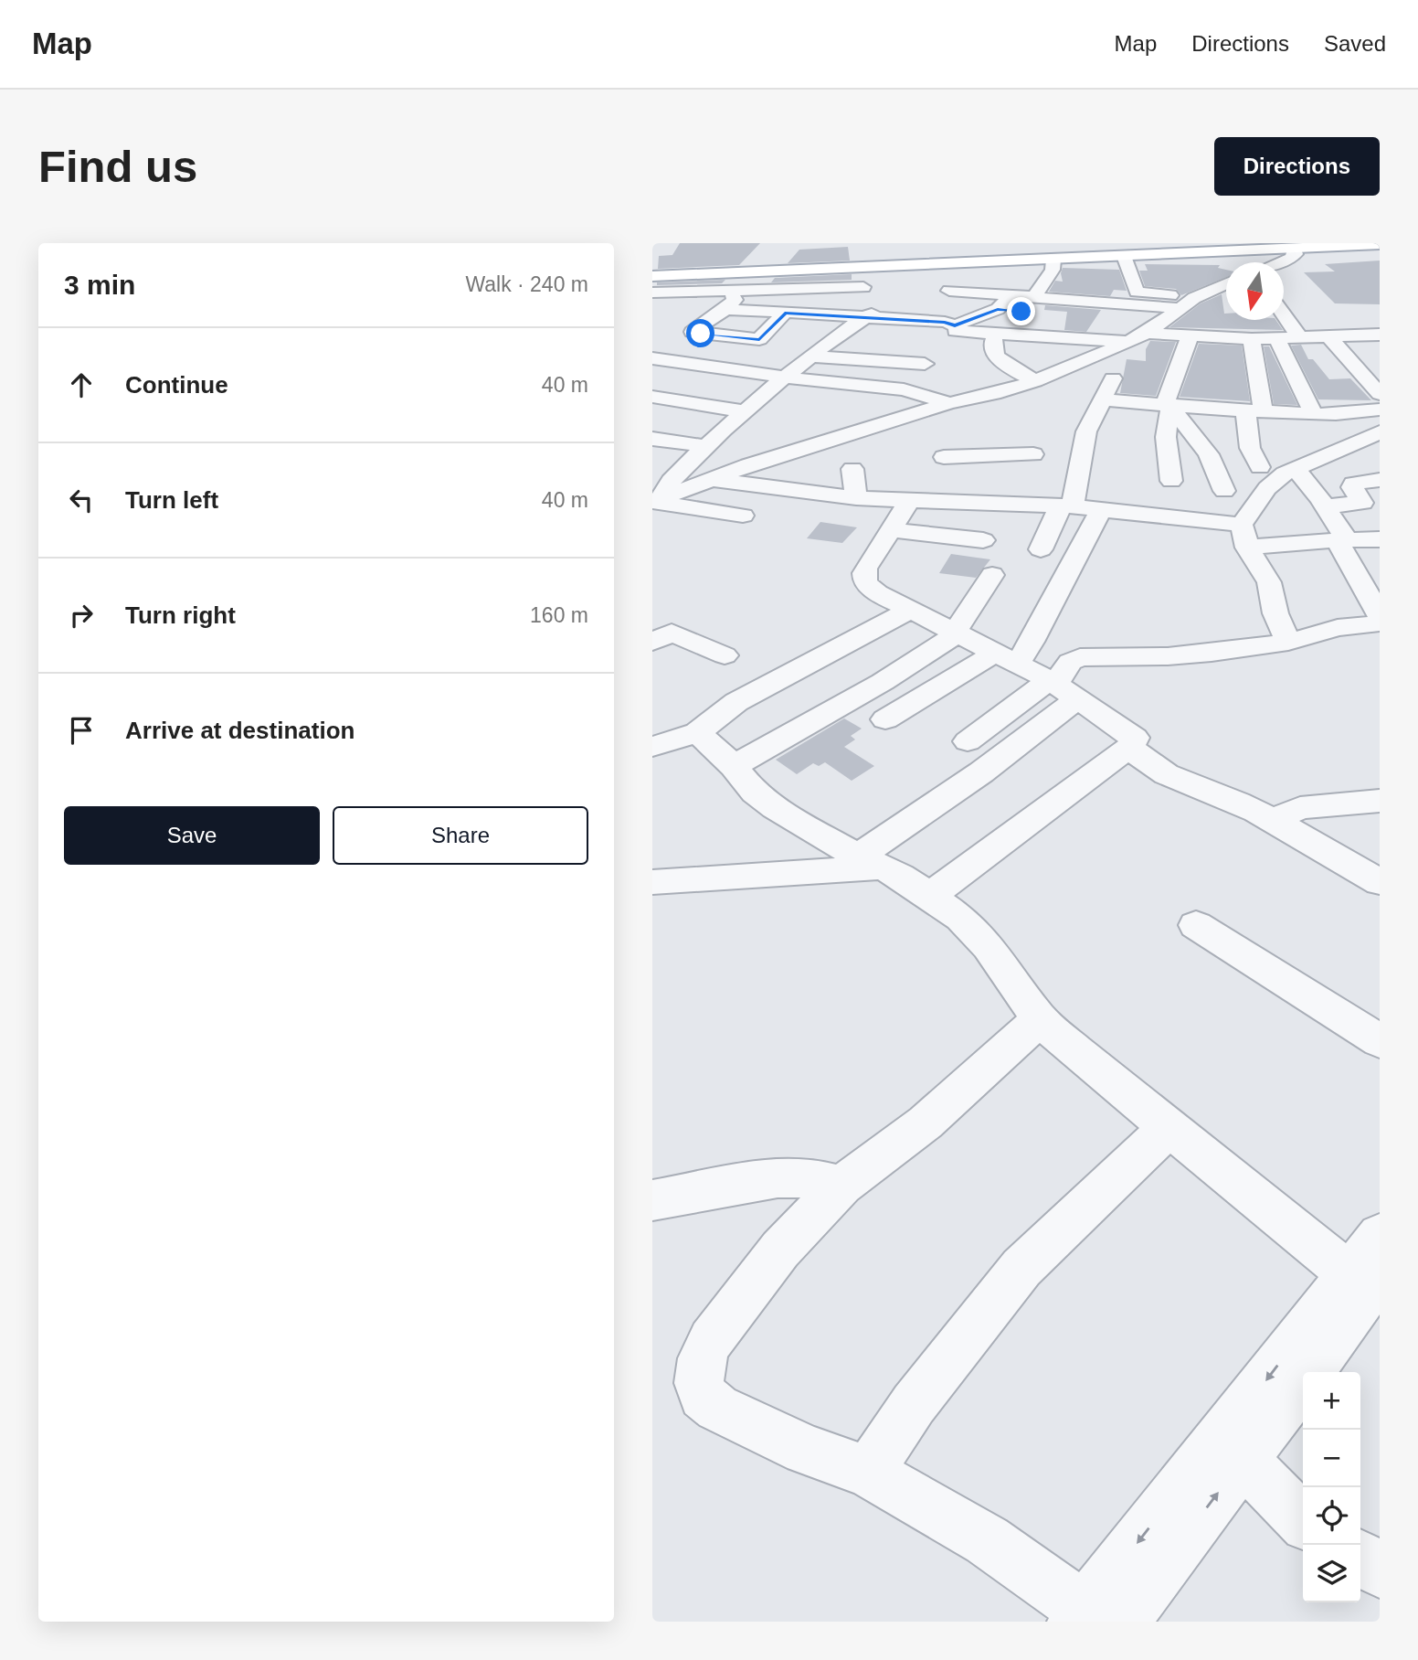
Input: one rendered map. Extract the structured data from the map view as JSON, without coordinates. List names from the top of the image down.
{
  "north": "bottom",
  "page": {
    "header": "Map",
    "nav": ["Map", "Directions", "Saved"],
    "buttons": [
      "Directions",
      ["Save", "Share"]
    ],
    "title": "Find us",
    "heading": ["3 min", "Walk · 240 m"],
    "list": [
      ["Continue", "40 m"],
      ["Turn left", "40 m"],
      ["Turn right", "160 m"],
      "Arrive at destination"
    ],
    "map_buttons": ["+", "−"]
  }
}
